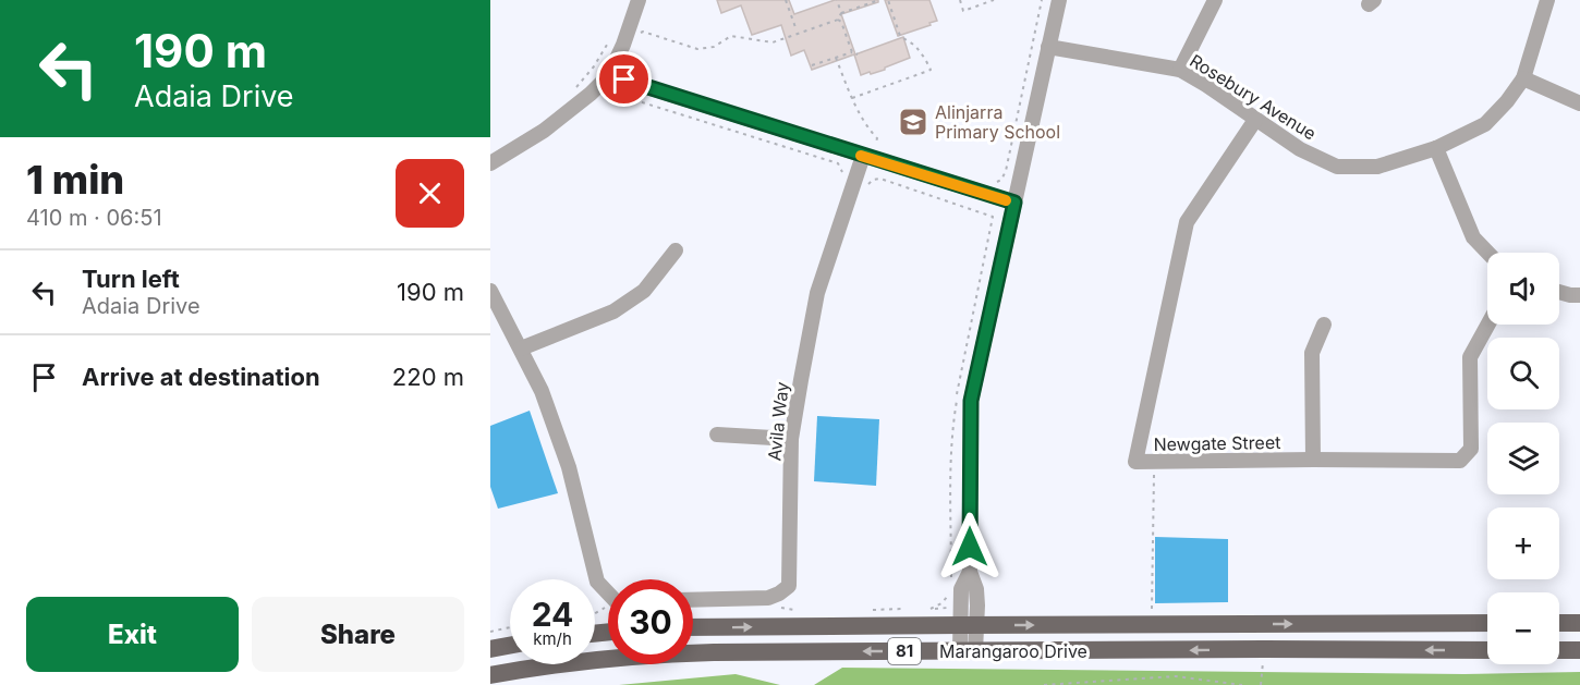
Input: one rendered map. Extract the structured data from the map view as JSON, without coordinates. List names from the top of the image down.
{
  "streets": {
    "main road": ["81", "Marangaroo Drive"],
    "street": ["Rosebury Avenue", "Avila Way", "Newgate Street"]
  },
  "crossings": [
    ["Rosebury Avenue", "Newgate Street"]
  ],
  "places": {
    "school or university": ["Alinjarra Primary School"]
  },
  "page": {
    "turn": ["190 m", "Adaia Drive"],
    "heading": ["1 min", "410 m · 06:51"],
    "list": [
      {
        "name": "Turn left",
        "note": "Adaia Drive",
        "value": "190 m"
      },
      {
        "name": "Arrive at destination",
        "value": "220 m"
      }
    ],
    "map_buttons": ["+", "−"],
    "speed": "24 km/h",
    "limit": "30",
    "buttons": ["Exit", "Share"]
  }
}
